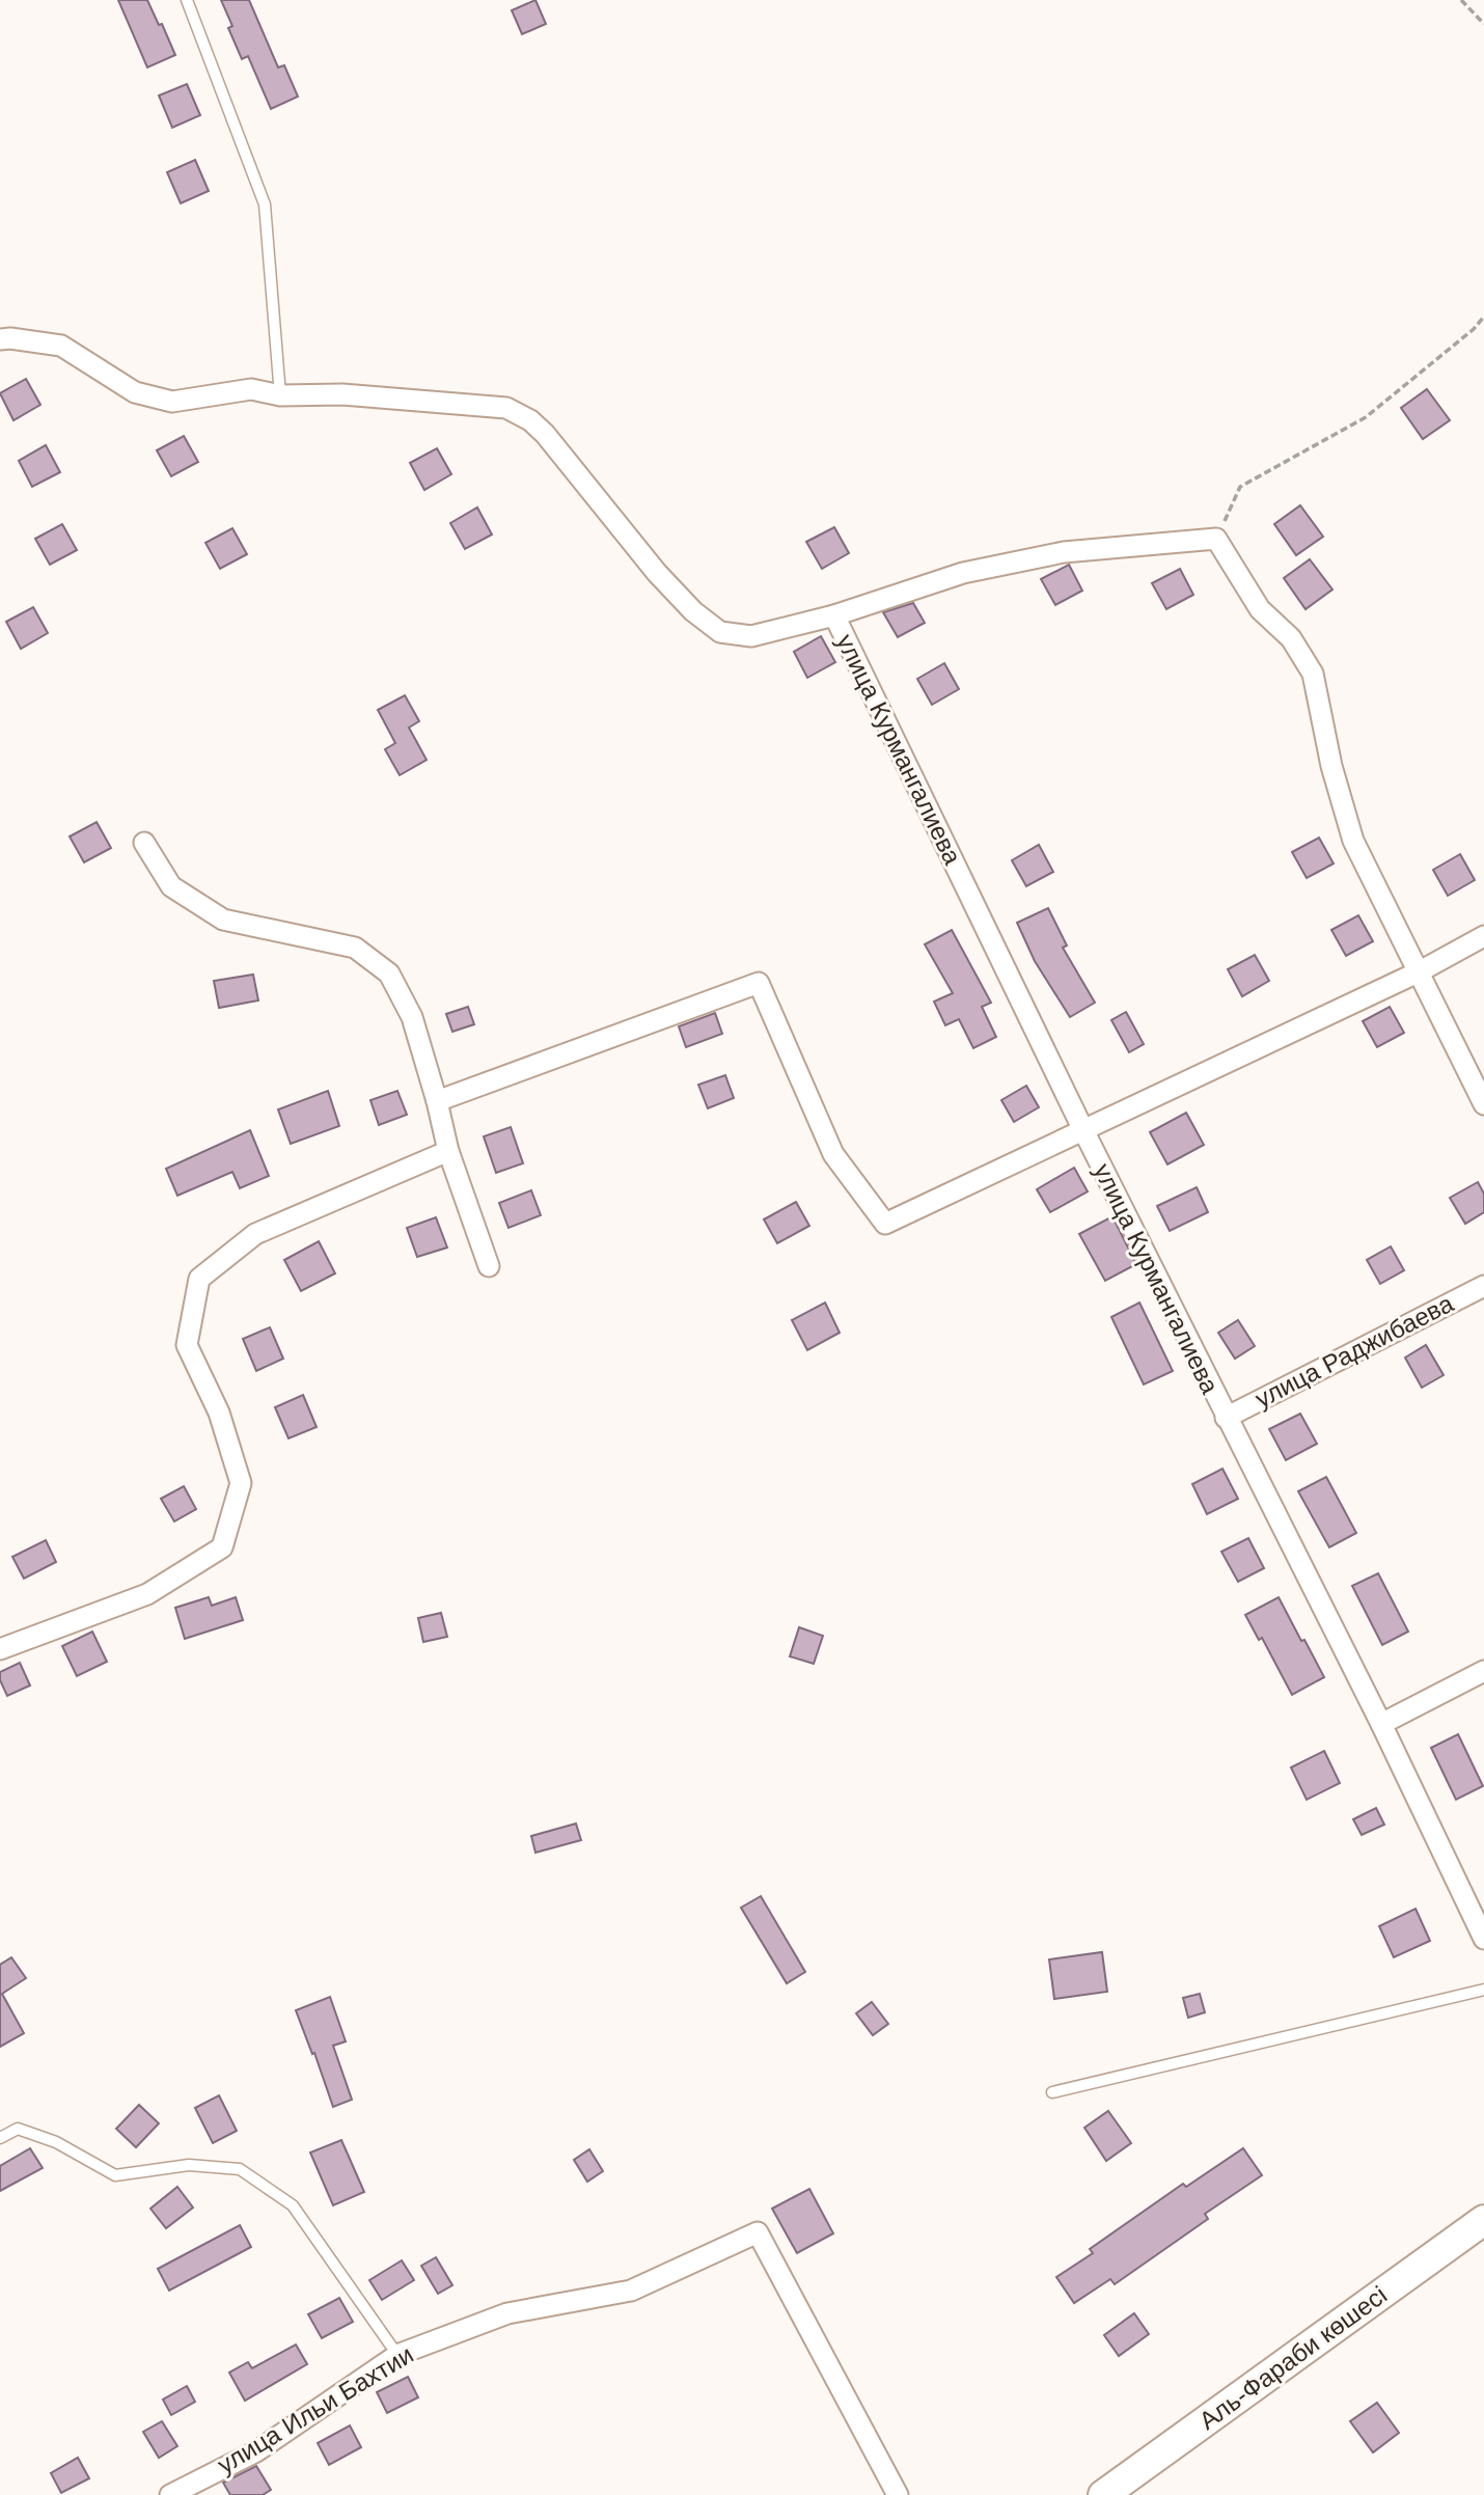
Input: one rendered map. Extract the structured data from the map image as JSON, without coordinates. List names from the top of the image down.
{
  "streets": {
    "main road": ["Аль-Фараби көшесі"],
    "street": ["улица Курмангалиева", "улица Раджибаева", "улица Ильи Бахтии"]
  },
  "crossings": [
    ["улица Курмангалиева", "улица Раджибаева"]
  ]
}
